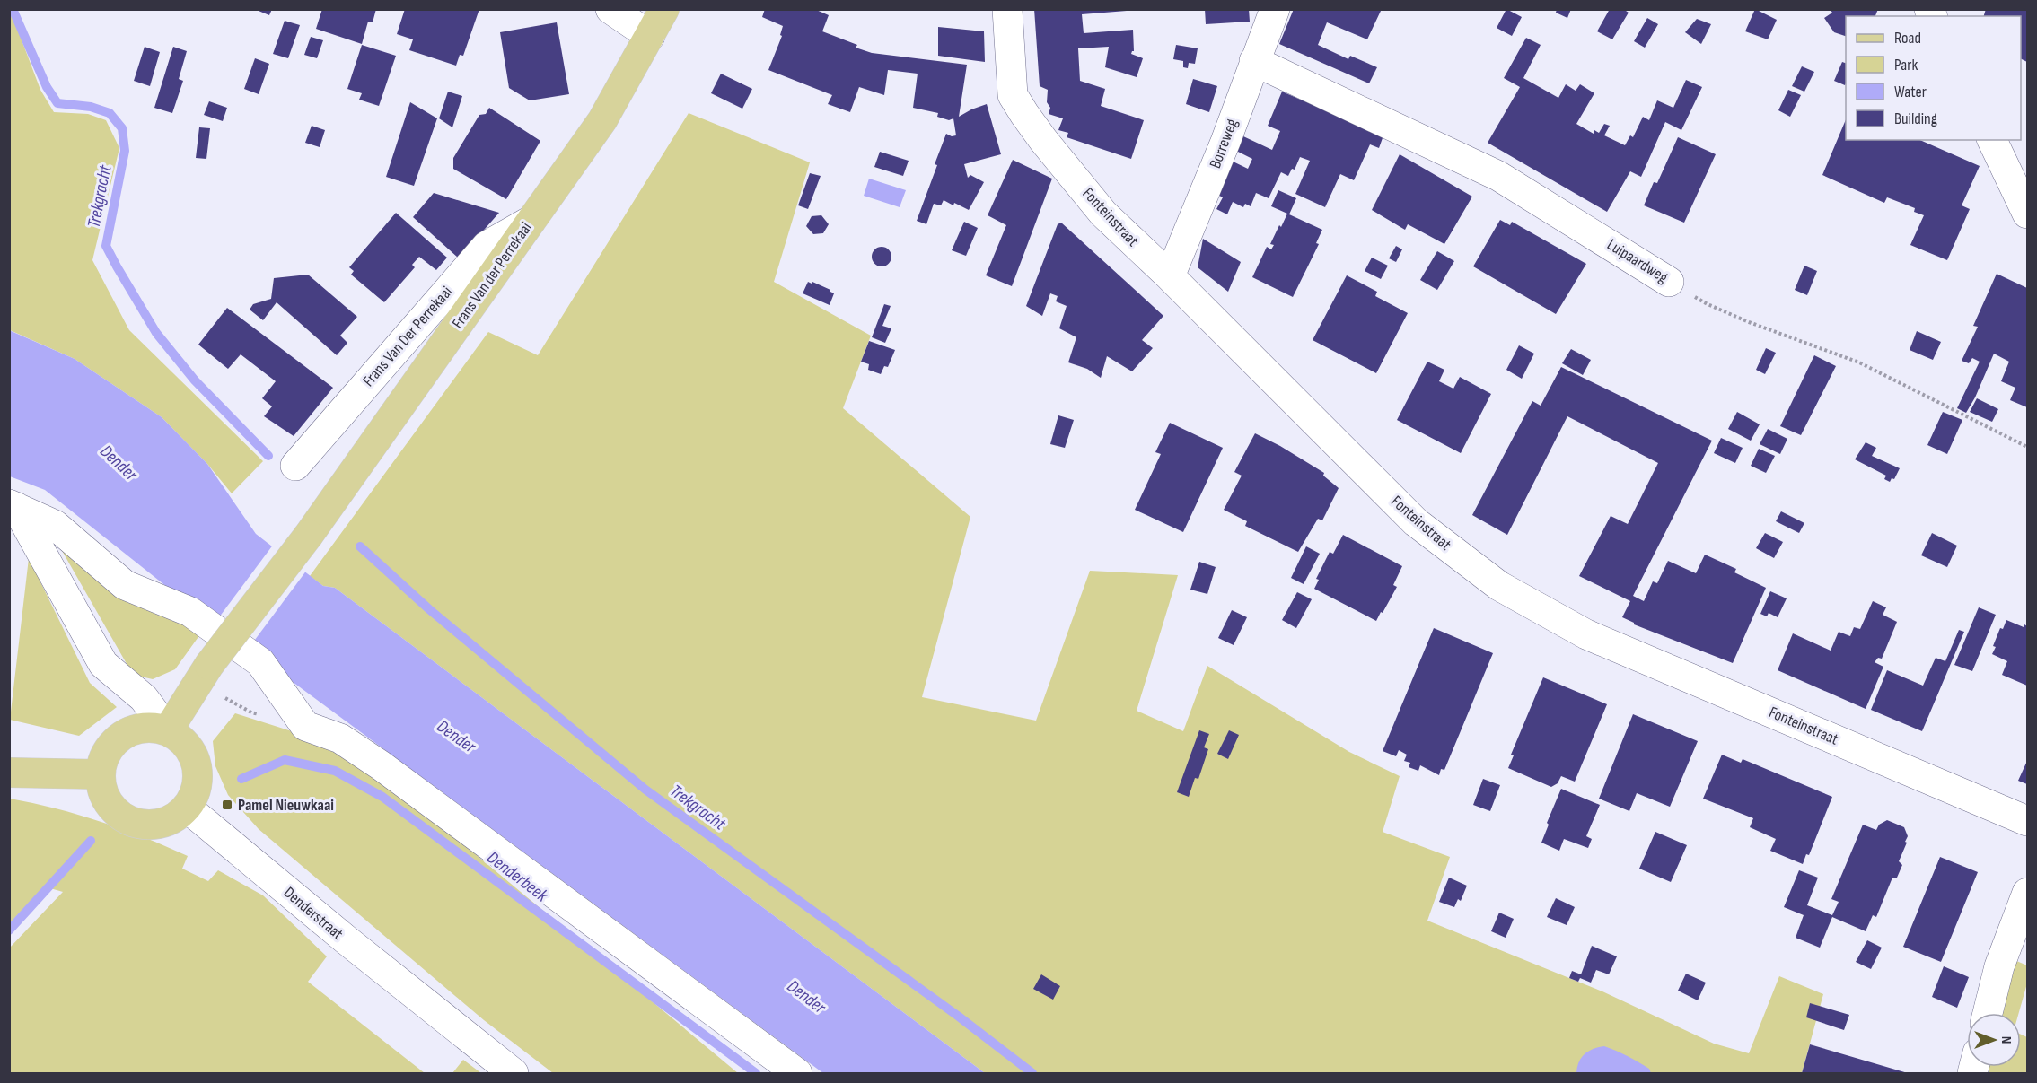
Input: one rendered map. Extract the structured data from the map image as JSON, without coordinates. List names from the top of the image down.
{
  "streets": {
    "main road": ["Frans Van der Perrekaai"],
    "street": [
      "Borreweg",
      "Fonteinstraat",
      "Luipaardweg",
      "Frans Van Der Perrekaai",
      "Denderstraat"
    ]
  },
  "crossings": [
    ["Borreweg", "Fonteinstraat"],
    ["Borreweg", "Luipaardweg"],
    ["Frans Van der Perrekaai", "Frans Van Der Perrekaai"]
  ],
  "water": ["Trekgracht", "Dender", "Denderbeek"],
  "places": {
    "transit": ["Pamel Nieuwkaai"]
  },
  "legend": [
    "Road",
    "Park",
    "Water",
    "Building"
  ],
  "north": "right"
}
